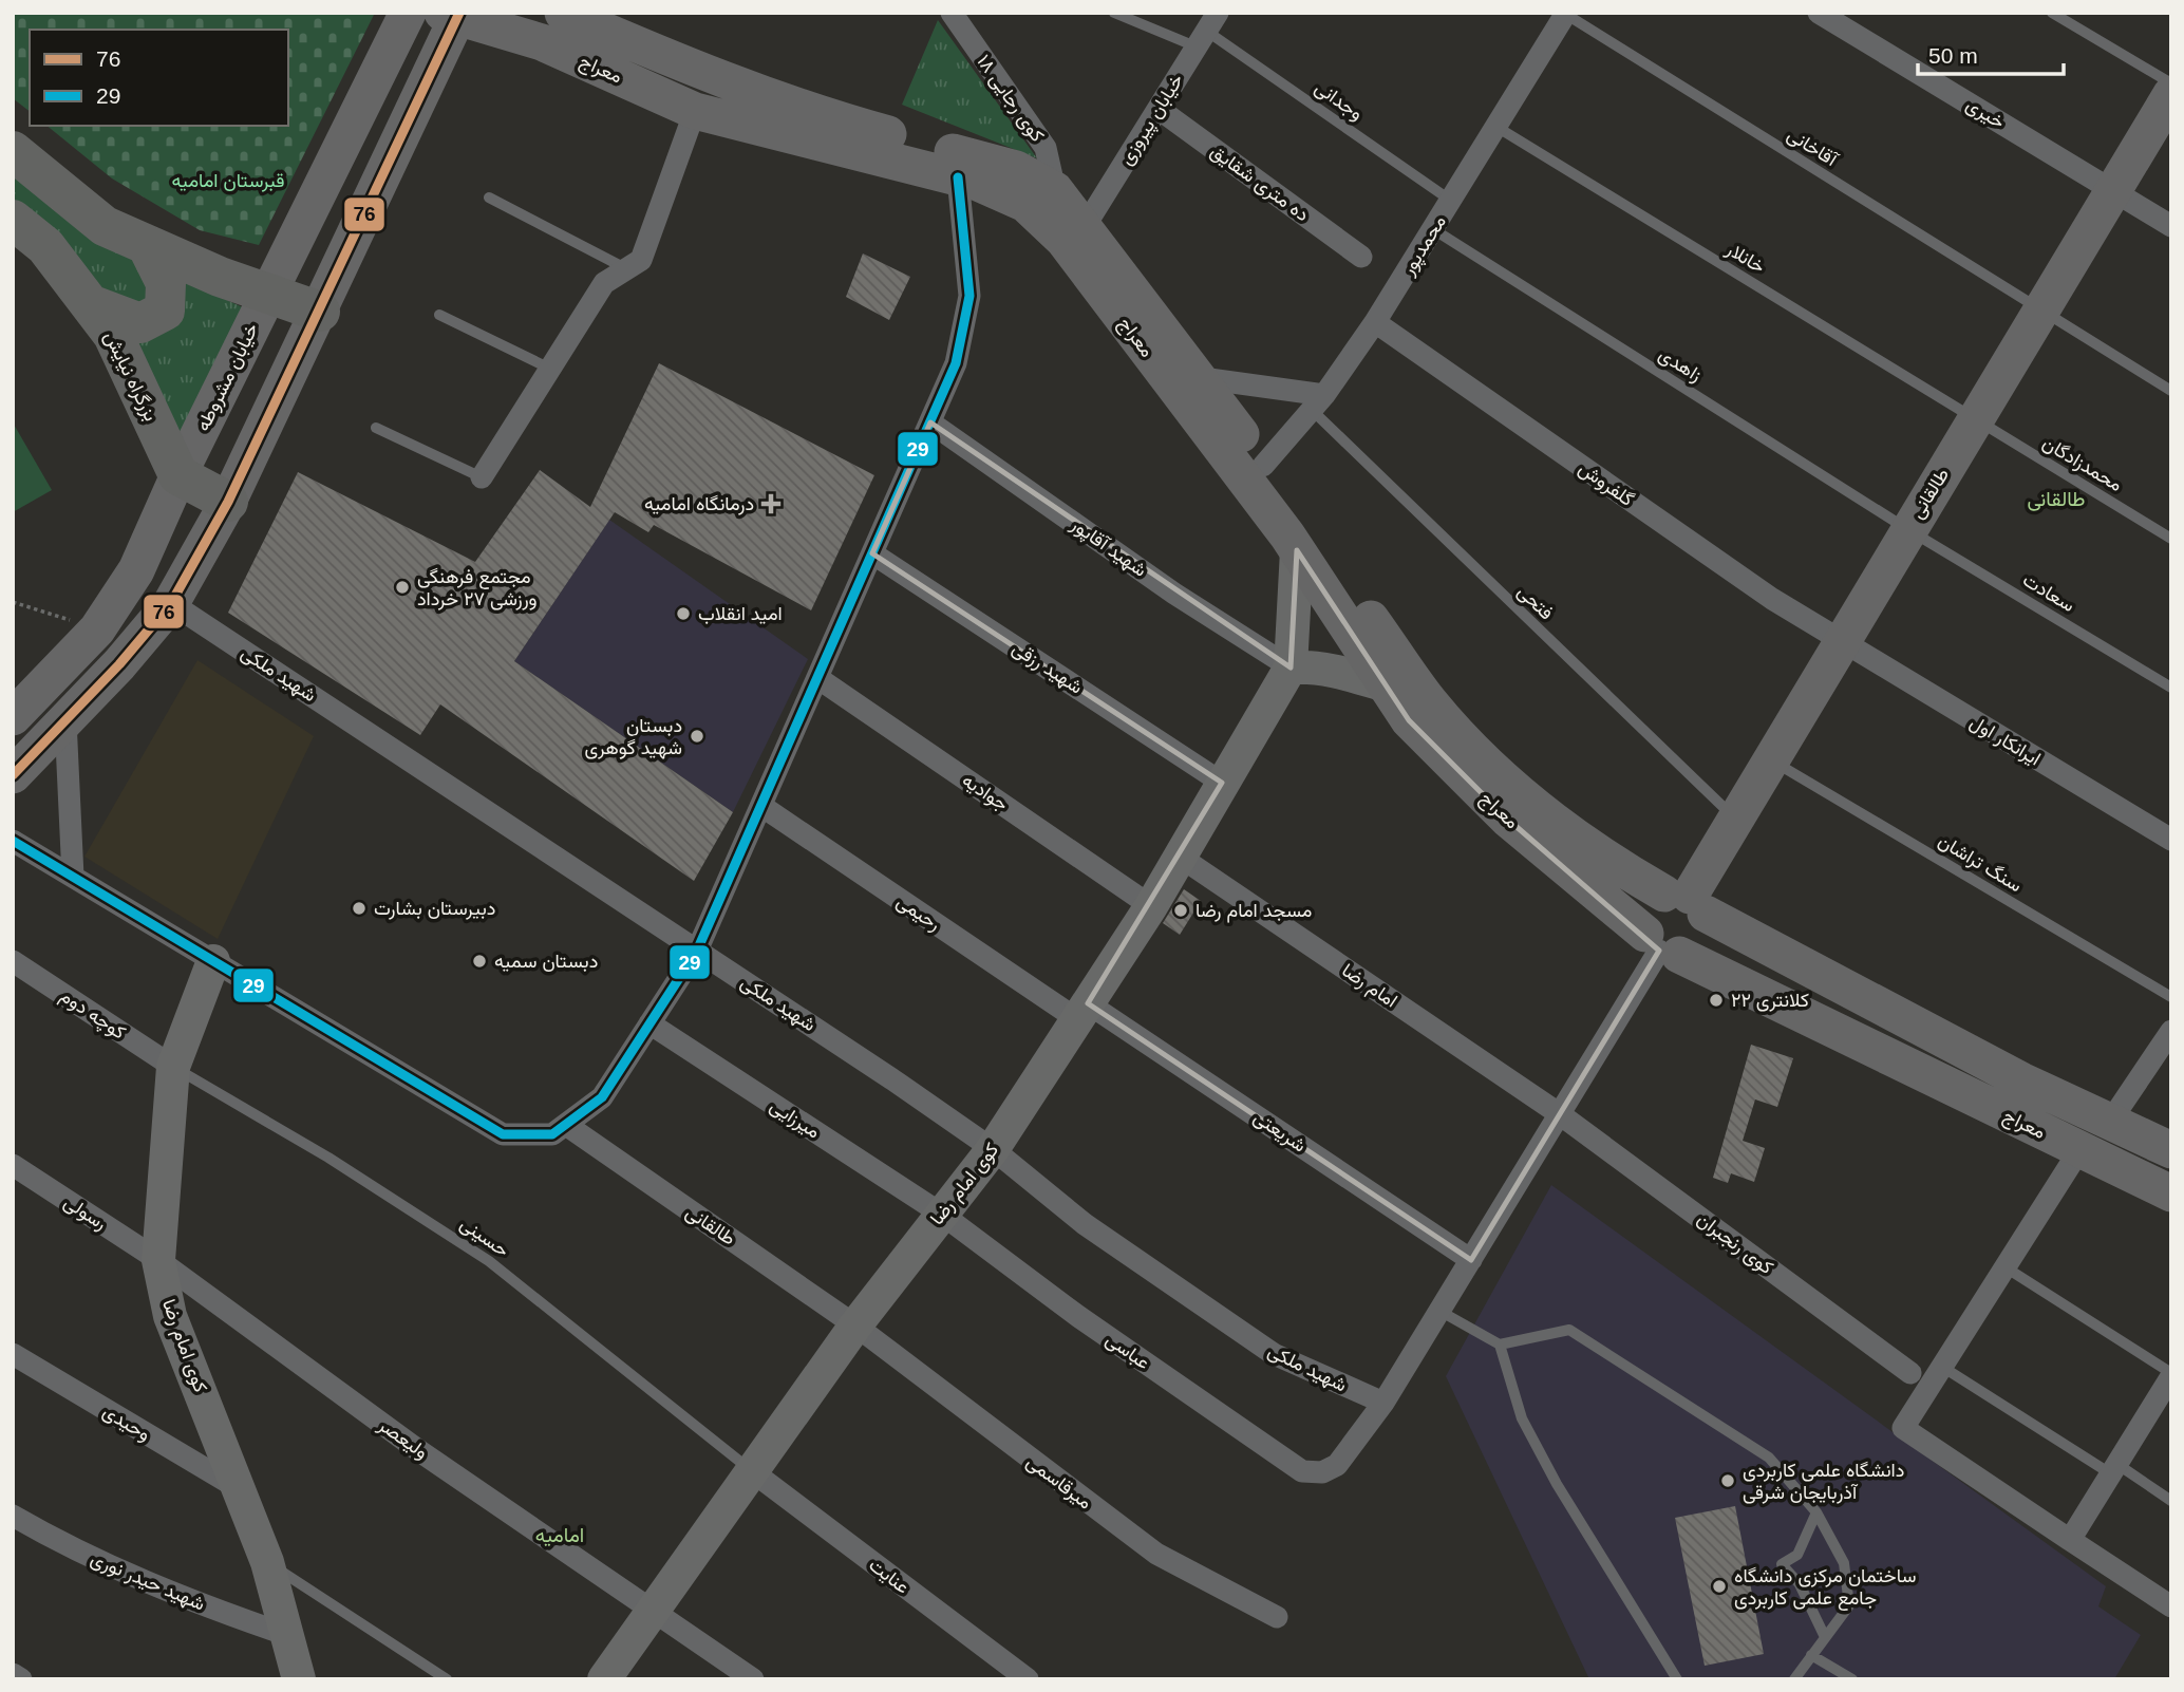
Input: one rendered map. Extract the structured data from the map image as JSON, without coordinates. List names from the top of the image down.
{
  "streets": {
    "highway": ["بزرگراه نیایش"],
    "main road": ["معراج", "خیابان مشروطه", "طالقانی"],
    "street": [
      "کوی رجایی ۱۸",
      "خیری",
      "خیابان پیروزی",
      "ده متری شقایق",
      "محمدپور",
      "گلفروش",
      "شهید آقاپور",
      "شهید رزقی",
      "شهید ملکی",
      "ایرانکار اول",
      "جوادیه",
      "رحیمی",
      "امام رضا",
      "کوچه دوم",
      "میرزایی",
      "شریعتی",
      "کوی امام رضا",
      "رسولی",
      "کوی رنجبران",
      "عباسی",
      "وحیدی",
      "ولیعصر",
      "میرقاسمی",
      "عنایت",
      "شهید حیدر نوری"
    ],
    "lane": [
      "وجدانی",
      "آقاخانی",
      "خانلار",
      "زاهدی",
      "محمدزادگان",
      "سعادت",
      "فتحی",
      "سنگ تراشان",
      "حسینی"
    ]
  },
  "crossings": [
    ["معراج", "کوی رجایی ۱۸"],
    ["معراج", "خیابان پیروزی"],
    ["معراج", "محمدپور"],
    ["معراج", "طالقانی"],
    ["وجدانی", "خیابان پیروزی"],
    ["وجدانی", "محمدپور"],
    ["خیری", "طالقانی"],
    ["خیابان پیروزی", "ده متری شقایق"],
    ["آقاخانی", "محمدپور"],
    ["آقاخانی", "طالقانی"],
    ["محمدپور", "خانلار"],
    ["محمدپور", "زاهدی"],
    ["محمدپور", "گلفروش"],
    ["محمدپور", "فتحی"],
    ["خانلار", "محمدزادگان"],
    ["خانلار", "طالقانی"],
    ["زاهدی", "طالقانی"],
    ["زاهدی", "سعادت"],
    ["بزرگراه نیایش", "خیابان مشروطه"],
    ["محمدزادگان", "طالقانی"],
    ["گلفروش", "طالقانی"],
    ["گلفروش", "ایرانکار اول"],
    ["طالقانی", "سعادت"],
    ["طالقانی", "فتحی"],
    ["طالقانی", "ایرانکار اول"],
    ["طالقانی", "سنگ تراشان"],
    ["طالقانی", "کوی امام رضا"],
    ["طالقانی", "میرقاسمی"],
    ["شهید آقاپور", "کوی امام رضا"],
    ["شهید رزقی", "کوی امام رضا"],
    ["شهید ملکی", "کوی امام رضا"],
    ["شهید ملکی", "عباسی"],
    ["جوادیه", "کوی امام رضا"],
    ["رحیمی", "شریعتی"],
    ["رحیمی", "کوی امام رضا"],
    ["امام رضا", "کوی امام رضا"],
    ["امام رضا", "کوی رنجبران"],
    ["کوچه دوم", "کوی امام رضا"],
    ["کوچه دوم", "حسینی"],
    ["میرزایی", "کوی امام رضا"],
    ["میرزایی", "عباسی"],
    ["شریعتی", "کوی امام رضا"],
    ["کوی امام رضا", "رسولی"],
    ["کوی امام رضا", "حسینی"],
    ["کوی امام رضا", "عباسی"],
    ["کوی امام رضا", "وحیدی"],
    ["کوی امام رضا", "ولیعصر"],
    ["کوی امام رضا", "میرقاسمی"],
    ["کوی امام رضا", "عنایت"],
    ["کوی امام رضا", "شهید حیدر نوری"],
    ["رسولی", "ولیعصر"],
    ["حسینی", "عنایت"]
  ],
  "districts": ["طالقانی", "امامیه"],
  "parks": ["قبرستان امامیه"],
  "places": {
    "health": ["درمانگاه امامیه"],
    "other": [
      "مجتمع فرهنگی ورزشی ۲۷ خرداد",
      "امید انقلاب",
      "دبستان شهید گوهری",
      "دبیرستان بشارت",
      "مسجد امام رضا",
      "دبستان سمیه",
      "کلانتری ٢٢",
      "دانشگاه علمی کاربردی آذربایجان شرقی",
      "ساختمان مرکزی دانشگاه جامع علمی کاربردی"
    ]
  },
  "lines": ["transit line 76", "transit line 29"],
  "legend": ["76", "29"],
  "scale_bar": "50 m"
}
